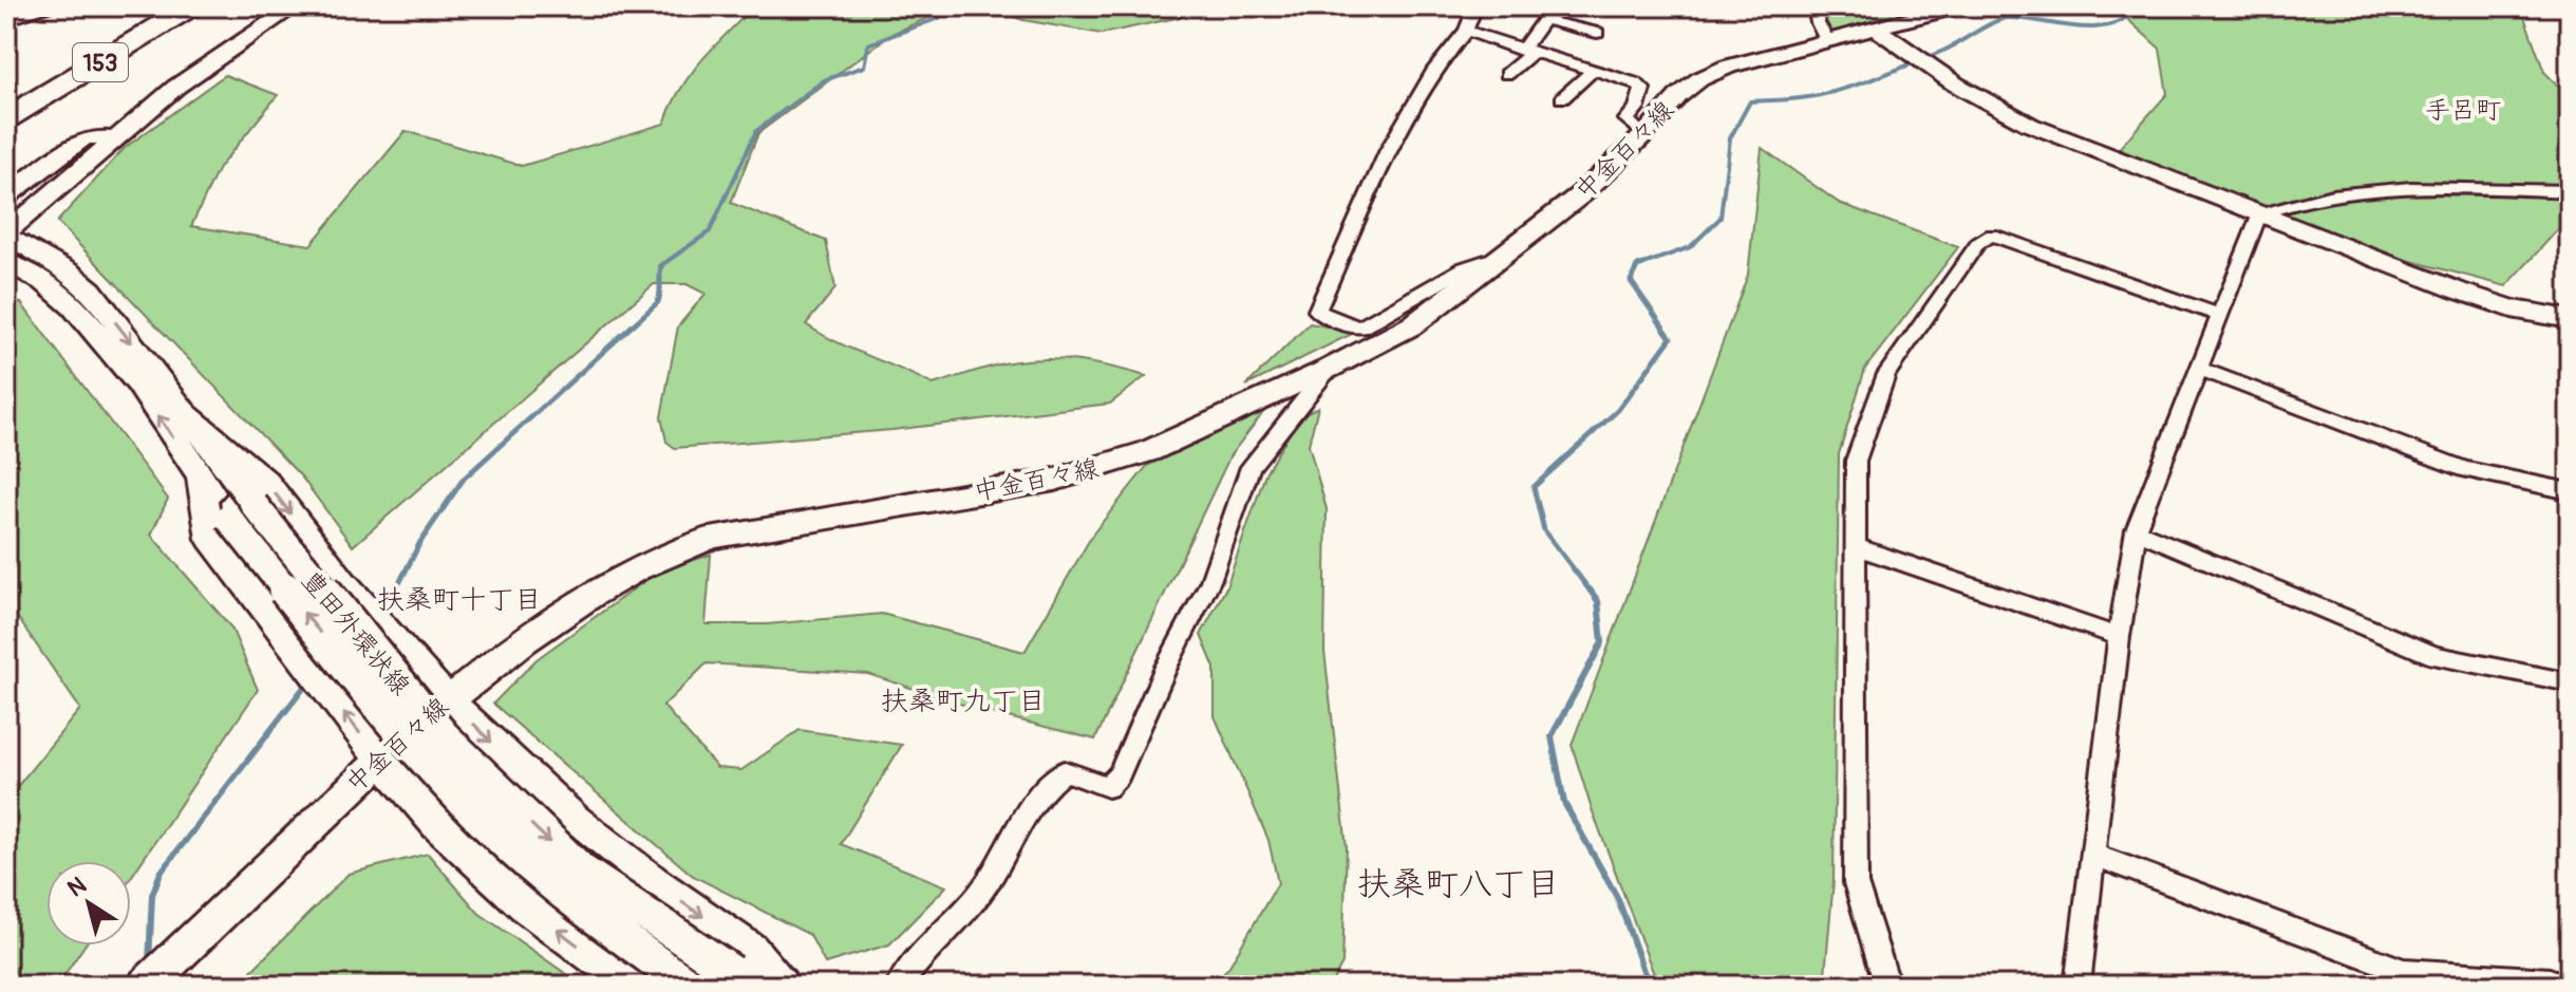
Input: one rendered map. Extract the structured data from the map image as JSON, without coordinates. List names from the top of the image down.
{
  "streets": {
    "highway": ["153"],
    "street": ["中金百々線", "豊田外環状線"]
  },
  "districts": [
    "手呂町",
    "扶桑町十丁目",
    "扶桑町九丁目",
    "扶桑町八丁目"
  ],
  "north": "top left"
}
